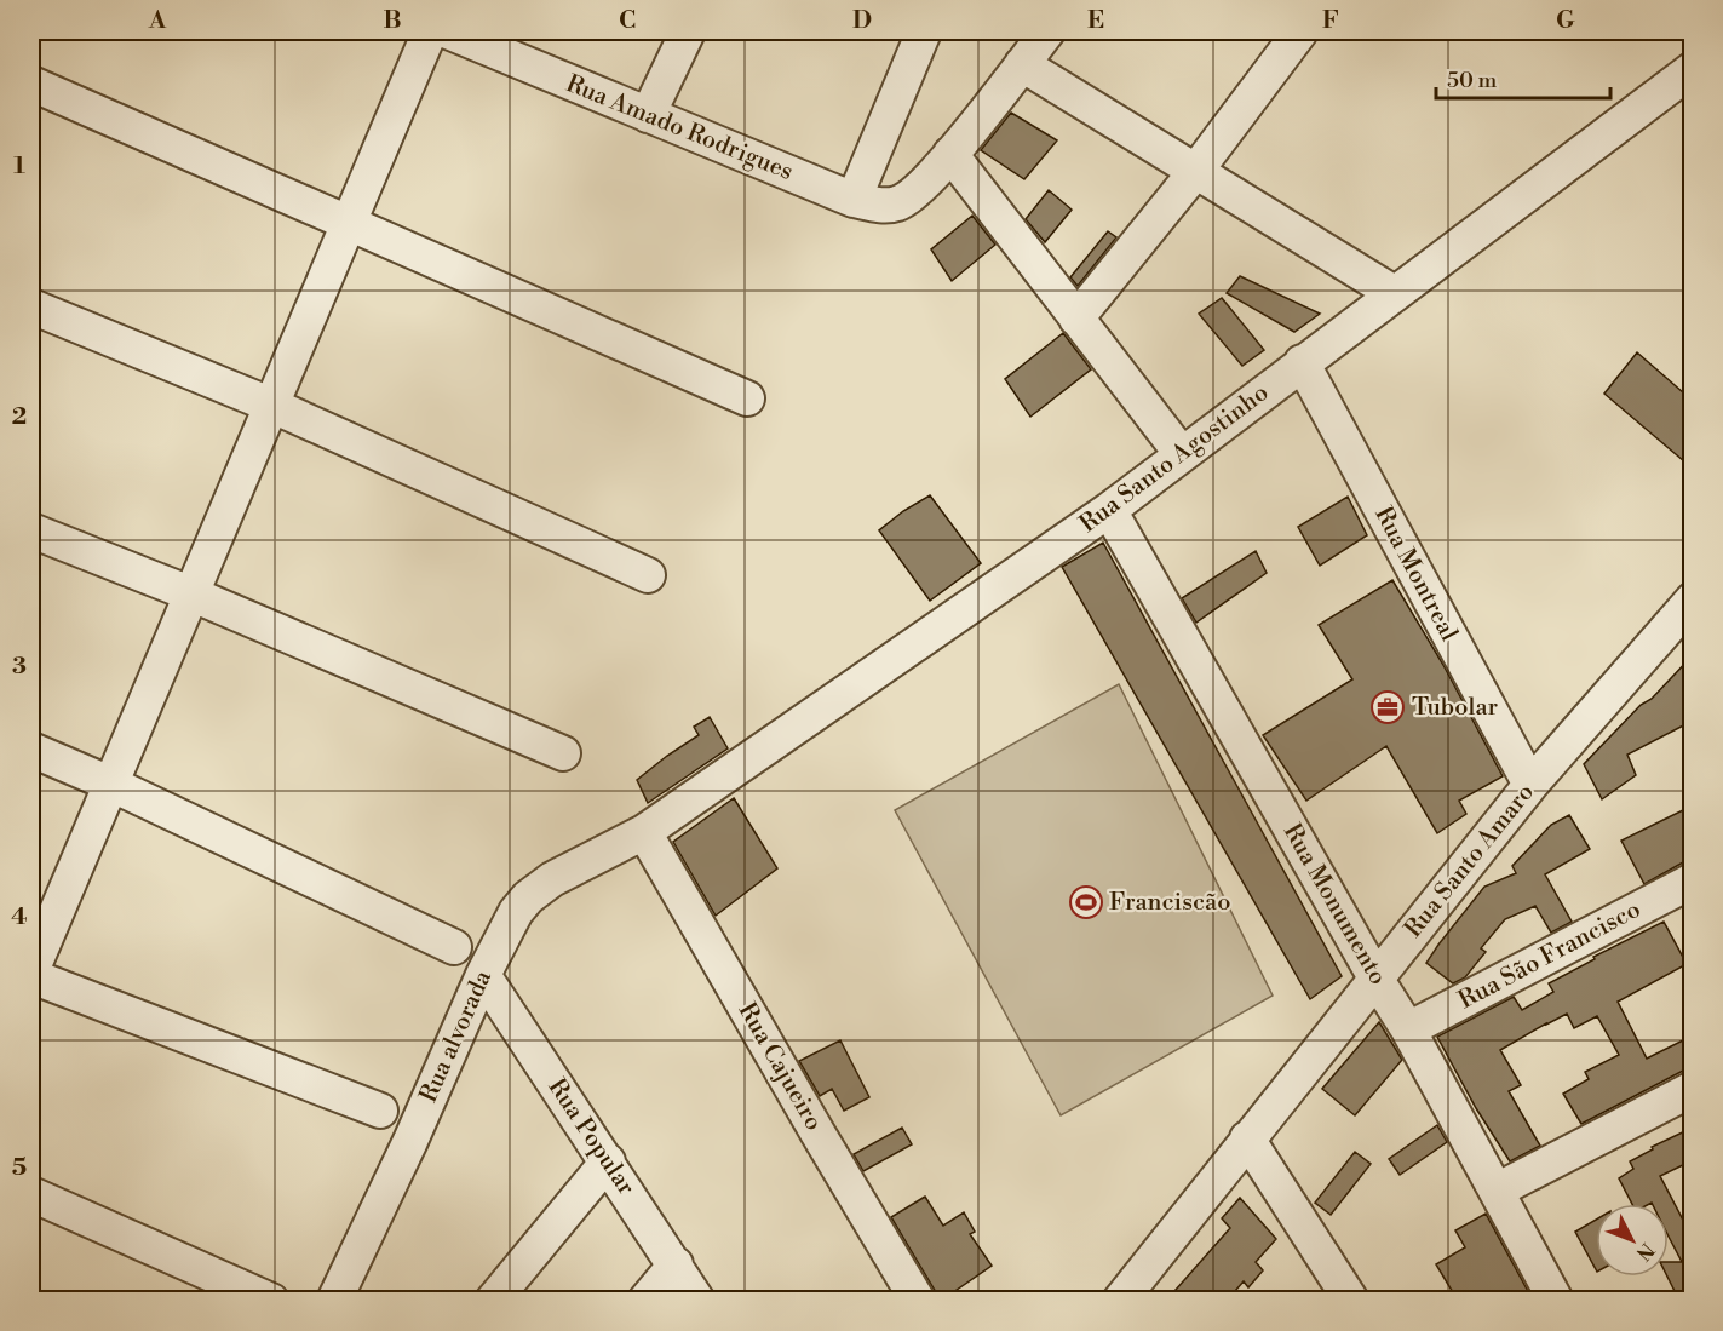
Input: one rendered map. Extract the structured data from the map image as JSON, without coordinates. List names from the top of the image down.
{
  "streets": {
    "street": [
      "Rua Amado Rodrigues",
      "Rua Santo Agostinho",
      "Rua Montreal",
      "Rua Santo Amaro",
      "Rua Monumento",
      "Rua São Francisco",
      "Rua alvorada",
      "Rua Cajueiro",
      "Rua Popular"
    ]
  },
  "crossings": [
    ["Rua Santo Agostinho", "Rua Montreal"],
    ["Rua Santo Agostinho", "Rua Monumento"],
    ["Rua Santo Agostinho", "Rua alvorada"],
    ["Rua Santo Agostinho", "Rua Cajueiro"],
    ["Rua Montreal", "Rua Santo Amaro"],
    ["Rua Santo Amaro", "Rua Monumento"],
    ["Rua Monumento", "Rua São Francisco"],
    ["Rua alvorada", "Rua Cajueiro"],
    ["Rua alvorada", "Rua Popular"]
  ],
  "places": {
    "office": ["Tubolar"],
    "sports": ["Franciscão"]
  },
  "scale_bar": "50 m",
  "north": "bottom right",
  "grid": {
    "columns": [
      "A",
      "B",
      "C",
      "D",
      "E",
      "F",
      "G"
    ],
    "rows": [
      "1",
      "2",
      "3",
      "4",
      "5"
    ]
  }
}
